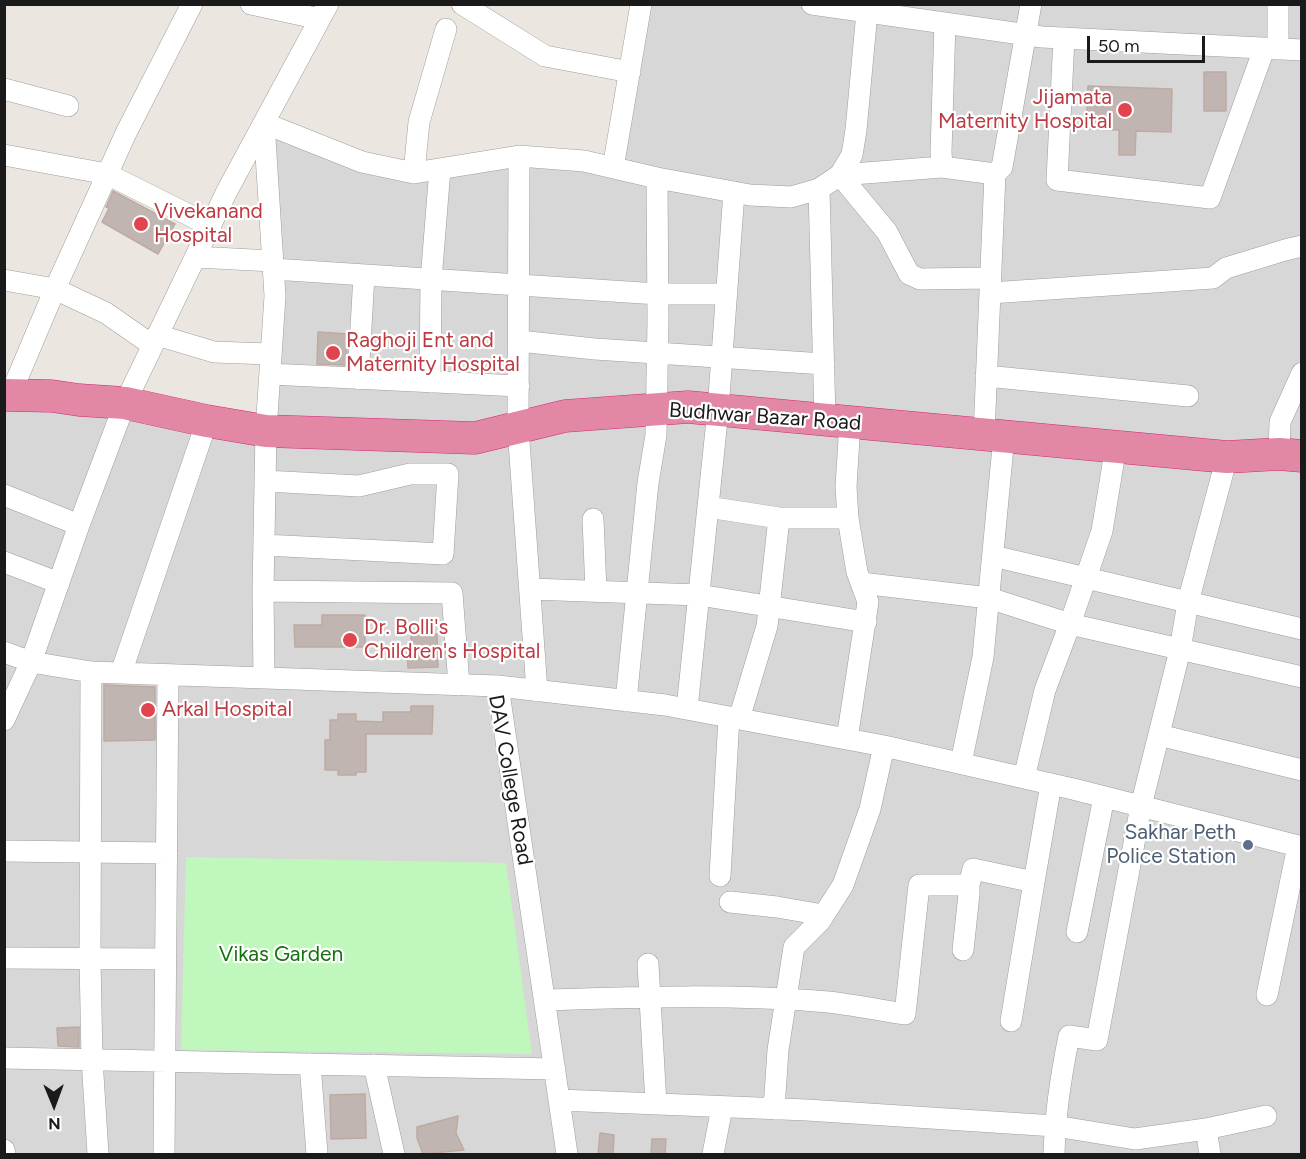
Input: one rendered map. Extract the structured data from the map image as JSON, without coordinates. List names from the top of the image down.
{
  "streets": {
    "highway": ["Budhwar Bazar Road"],
    "street": ["DAV College Road"]
  },
  "parks": ["Vikas Garden"],
  "places": [
    "Jijamata Maternity Hospital",
    "Vivekanand Hospital",
    "Raghoji Ent and Maternity Hospital",
    "Dr. Bolli's Children's Hospital",
    "Arkal Hospital",
    "Sakhar Peth Police Station"
  ],
  "scale_bar": "50 m",
  "north": "bottom"
}
